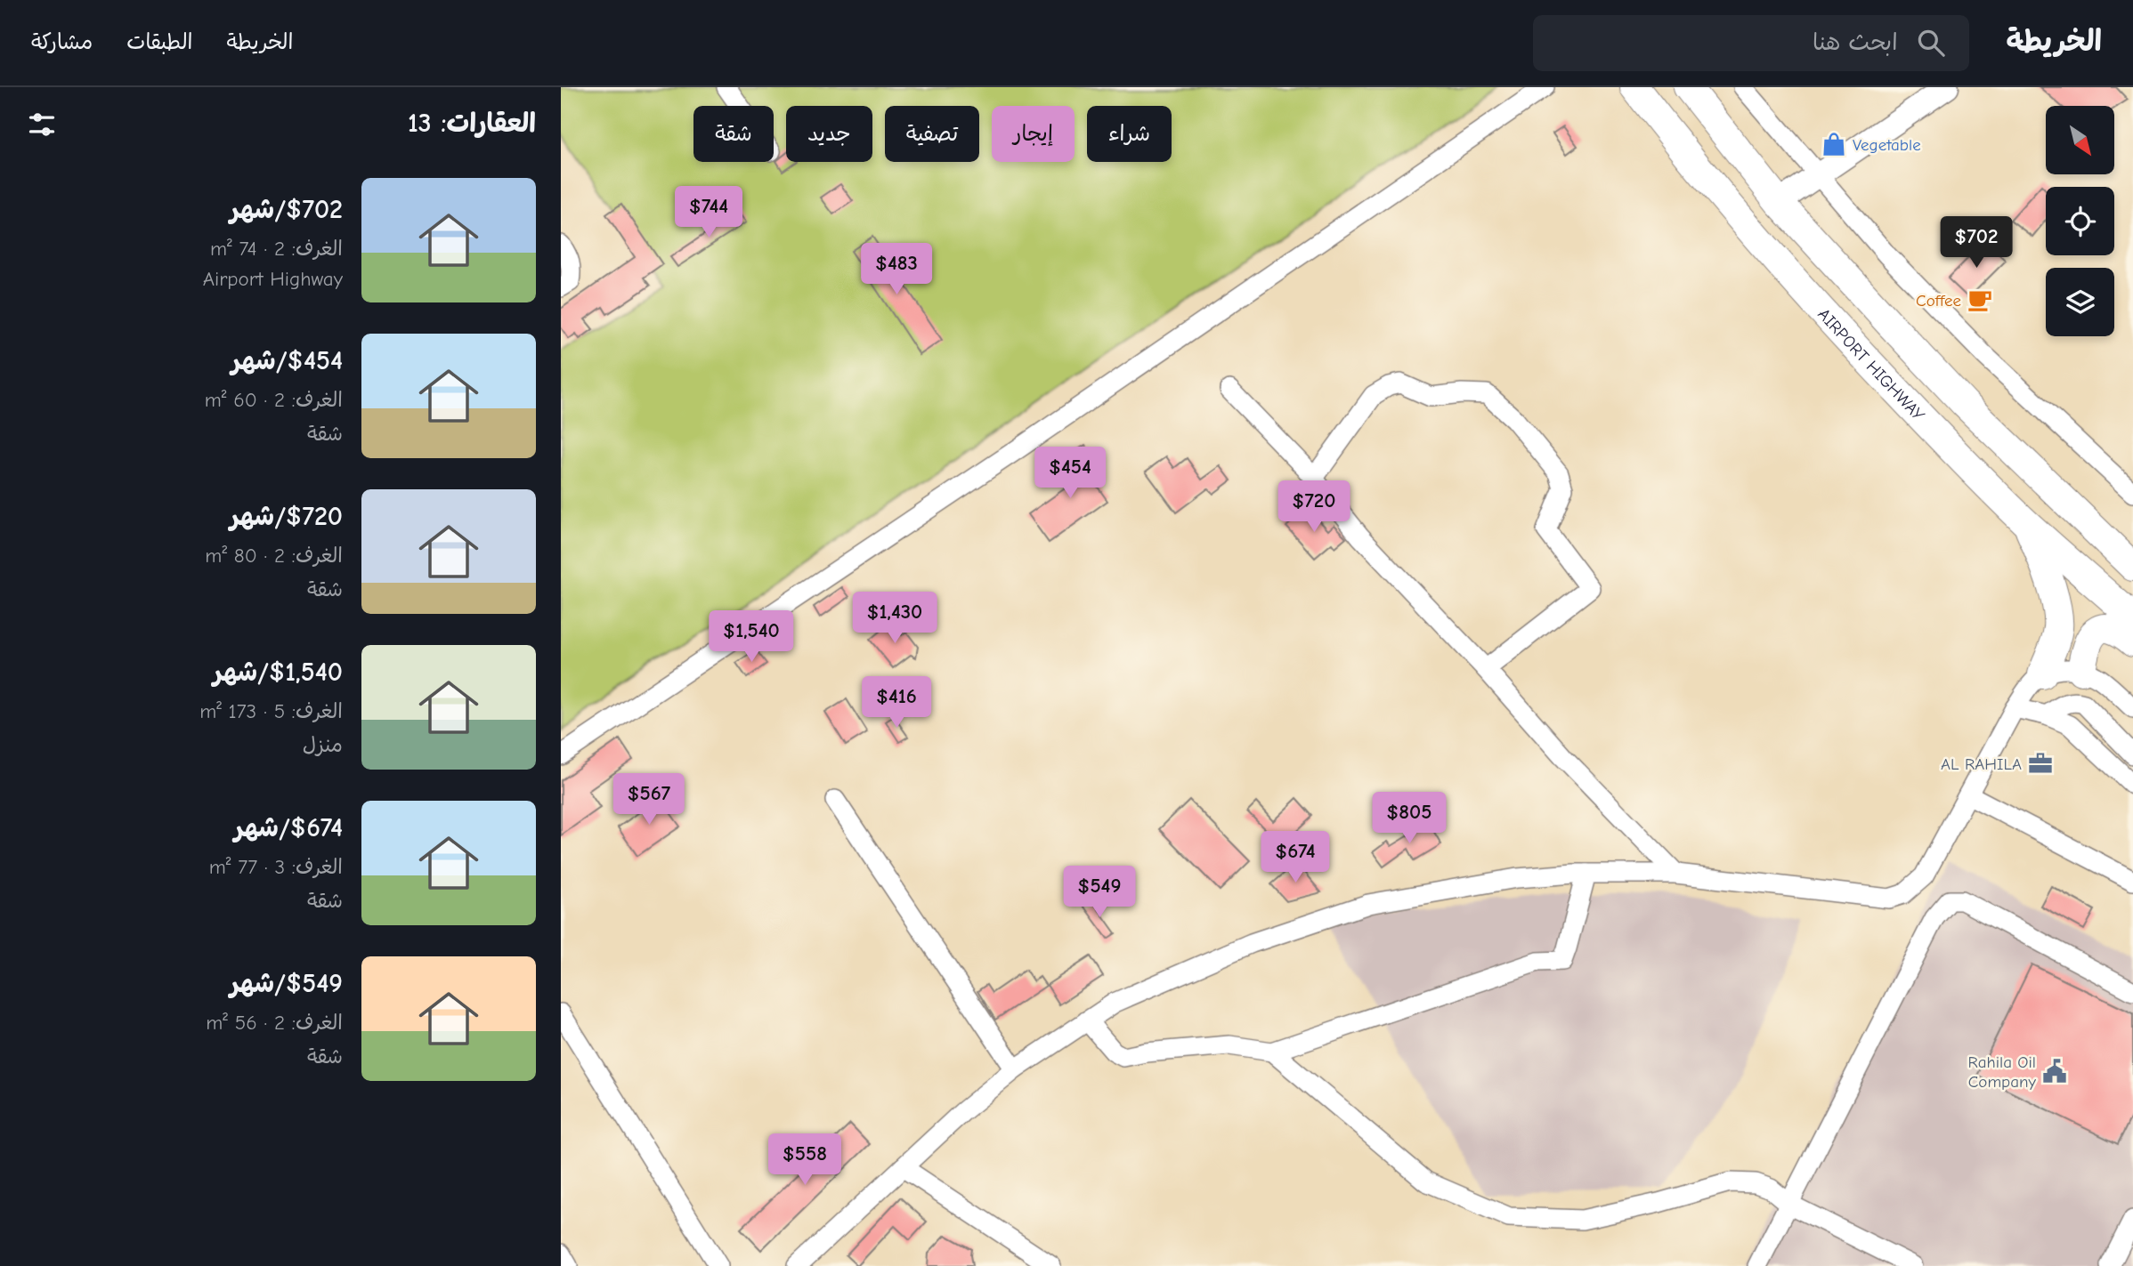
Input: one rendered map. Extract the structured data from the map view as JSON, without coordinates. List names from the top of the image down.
{
  "streets": {
    "highway": ["AIRPORT HIGHWAY"]
  },
  "places": {
    "shop": ["Vegetable"],
    "cafe": ["Coffee"],
    "office": ["AL RAHILA"],
    "public building": ["Rahila Oil Company"]
  },
  "north": "bottom right",
  "page": {
    "header": "الخريطة",
    "search": "ابحث هنا",
    "nav": ["الخريطة", "الطبقات", "مشاركة"],
    "heading": "العقارات: 13",
    "chip": [
      "شراء",
      "إيجار",
      "تصفية",
      "جديد",
      "شقة"
    ],
    "list": [
      {
        "name": "$702/شهر",
        "note": "الغرف: 2 · 74 m² · Airport Highway"
      },
      {
        "name": "$454/شهر",
        "note": "الغرف: 2 · 60 m² · شقة"
      },
      {
        "name": "$720/شهر",
        "note": "الغرف: 2 · 80 m² · شقة"
      },
      {
        "name": "$1,540/شهر",
        "note": "الغرف: 5 · 173 m² · منزل"
      },
      {
        "name": "$674/شهر",
        "note": "الغرف: 3 · 77 m² · شقة"
      },
      {
        "name": "$549/شهر",
        "note": "الغرف: 2 · 56 m² · شقة"
      }
    ],
    "price": [
      "$744",
      "$702",
      "$483",
      "$454",
      "$720",
      "$1,430",
      "$1,540",
      "$416",
      "$567",
      "$805",
      "$674",
      "$549",
      "$558"
    ]
  }
}
